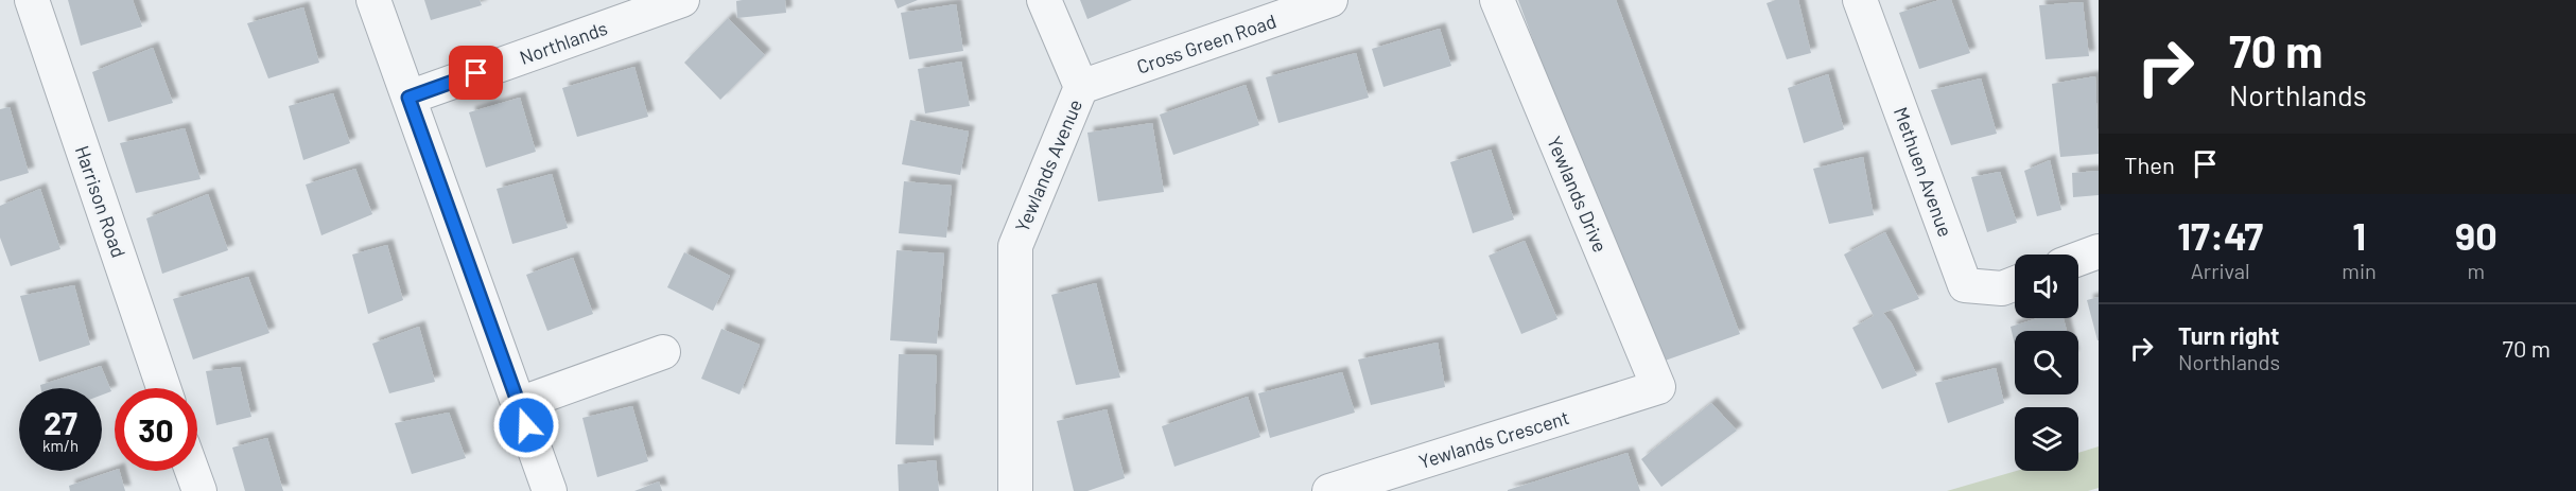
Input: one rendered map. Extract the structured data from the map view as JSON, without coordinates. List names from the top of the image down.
{
  "streets": {
    "street": [
      "Northlands",
      "Cross Green Road",
      "Yewlands Avenue",
      "Methuen Avenue",
      "Yewlands Drive",
      "Harrison Road",
      "Yewlands Crescent"
    ]
  },
  "crossings": [
    ["Cross Green Road", "Yewlands Avenue"],
    ["Yewlands Drive", "Yewlands Crescent"]
  ],
  "page": {
    "turn": ["70 m", "Northlands"],
    "then": "Then",
    "eta": [
      "17:47",
      "Arrival",
      "1",
      "min",
      "90",
      "m"
    ],
    "list": [
      {
        "name": "Turn right",
        "note": "Northlands",
        "value": "70 m"
      }
    ],
    "speed": "27 km/h",
    "limit": "30"
  }
}
